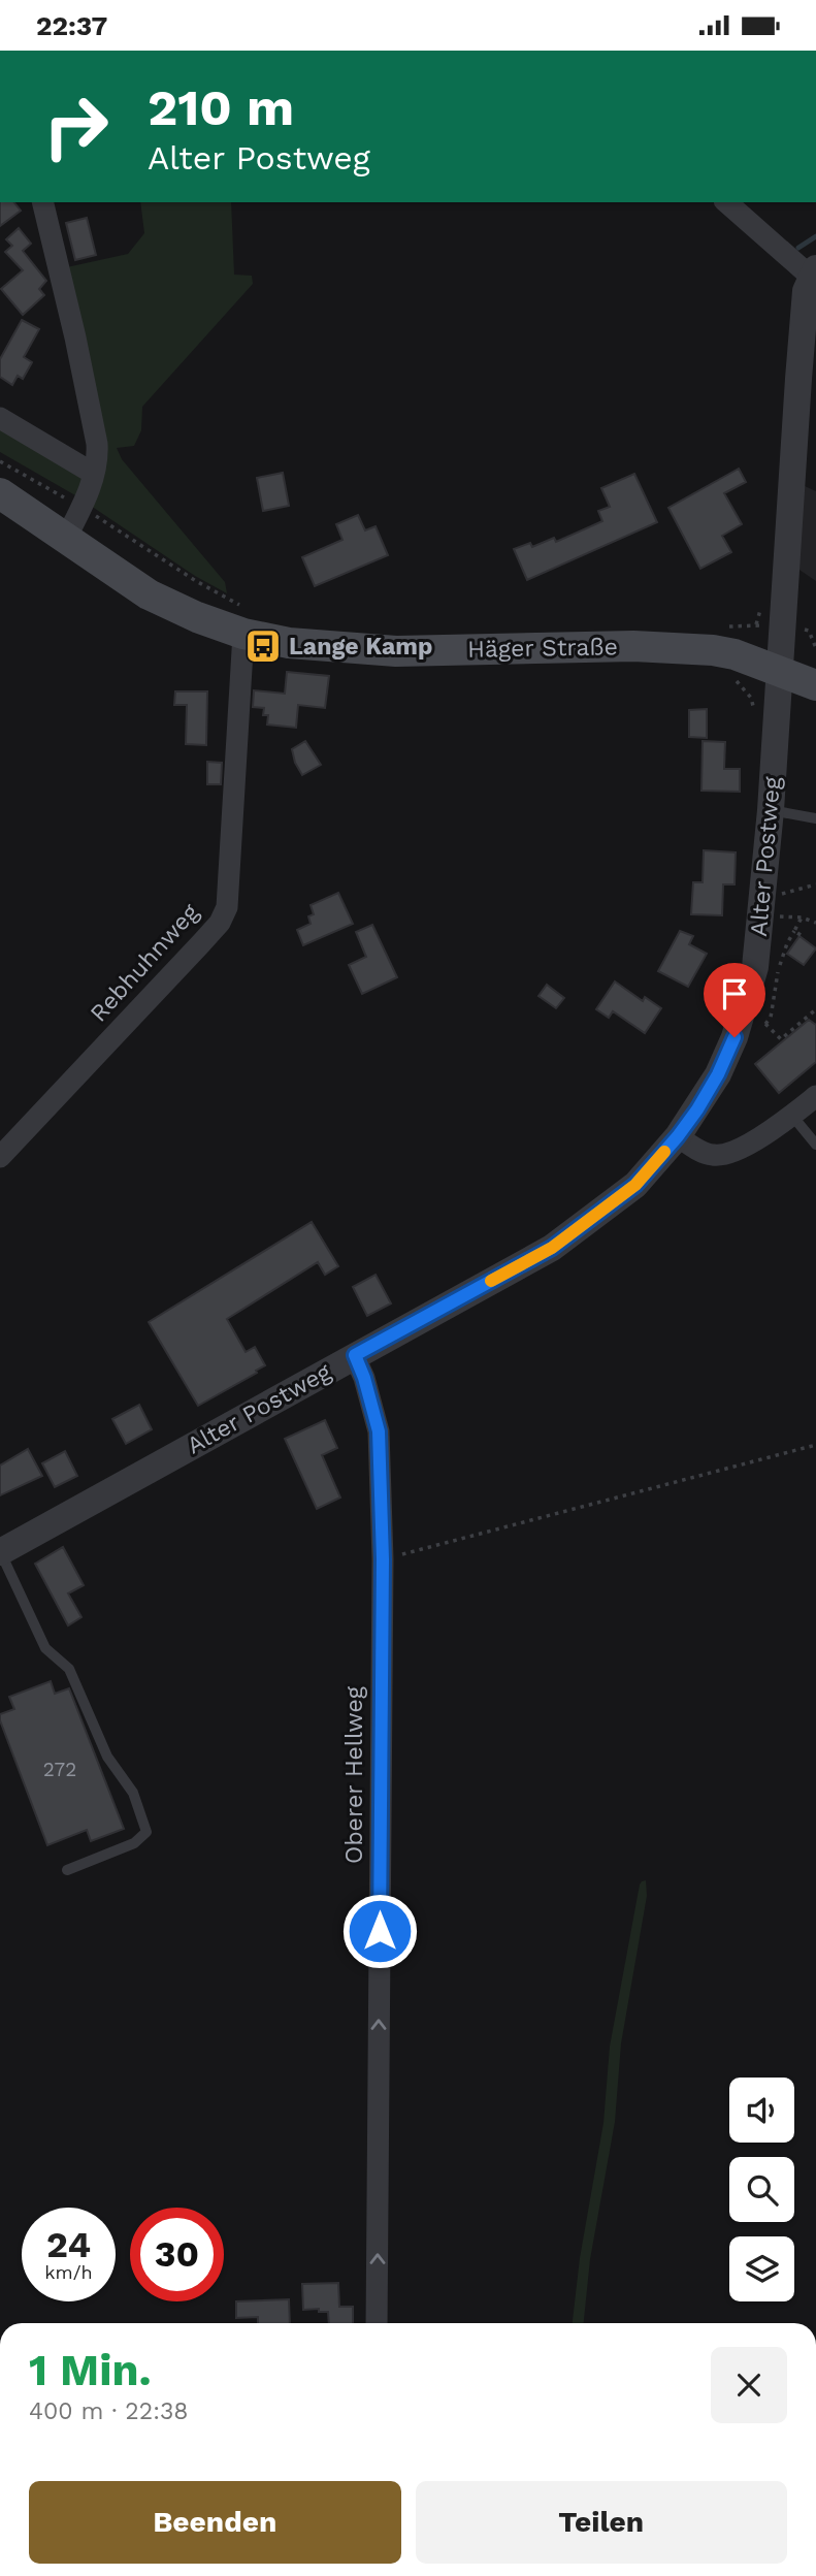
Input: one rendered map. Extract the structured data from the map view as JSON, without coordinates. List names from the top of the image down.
{
  "streets": {
    "main road": ["Häger Straße"],
    "street": ["Alter Postweg", "Rebhuhnweg", "Oberer Hellweg"]
  },
  "crossings": [
    ["Häger Straße", "Alter Postweg"],
    ["Häger Straße", "Rebhuhnweg"],
    ["Alter Postweg", "Oberer Hellweg"]
  ],
  "one_way": ["Oberer Hellweg"],
  "places": {
    "bus stop": ["Lange Kamp"]
  },
  "house_numbers": ["272"],
  "page": {
    "status": "22:37",
    "turn": ["210 m", "Alter Postweg"],
    "speed": "24 km/h",
    "limit": "30",
    "heading": ["1 Min.", "400 m · 22:38"],
    "buttons": ["Beenden", "Teilen"]
  }
}
